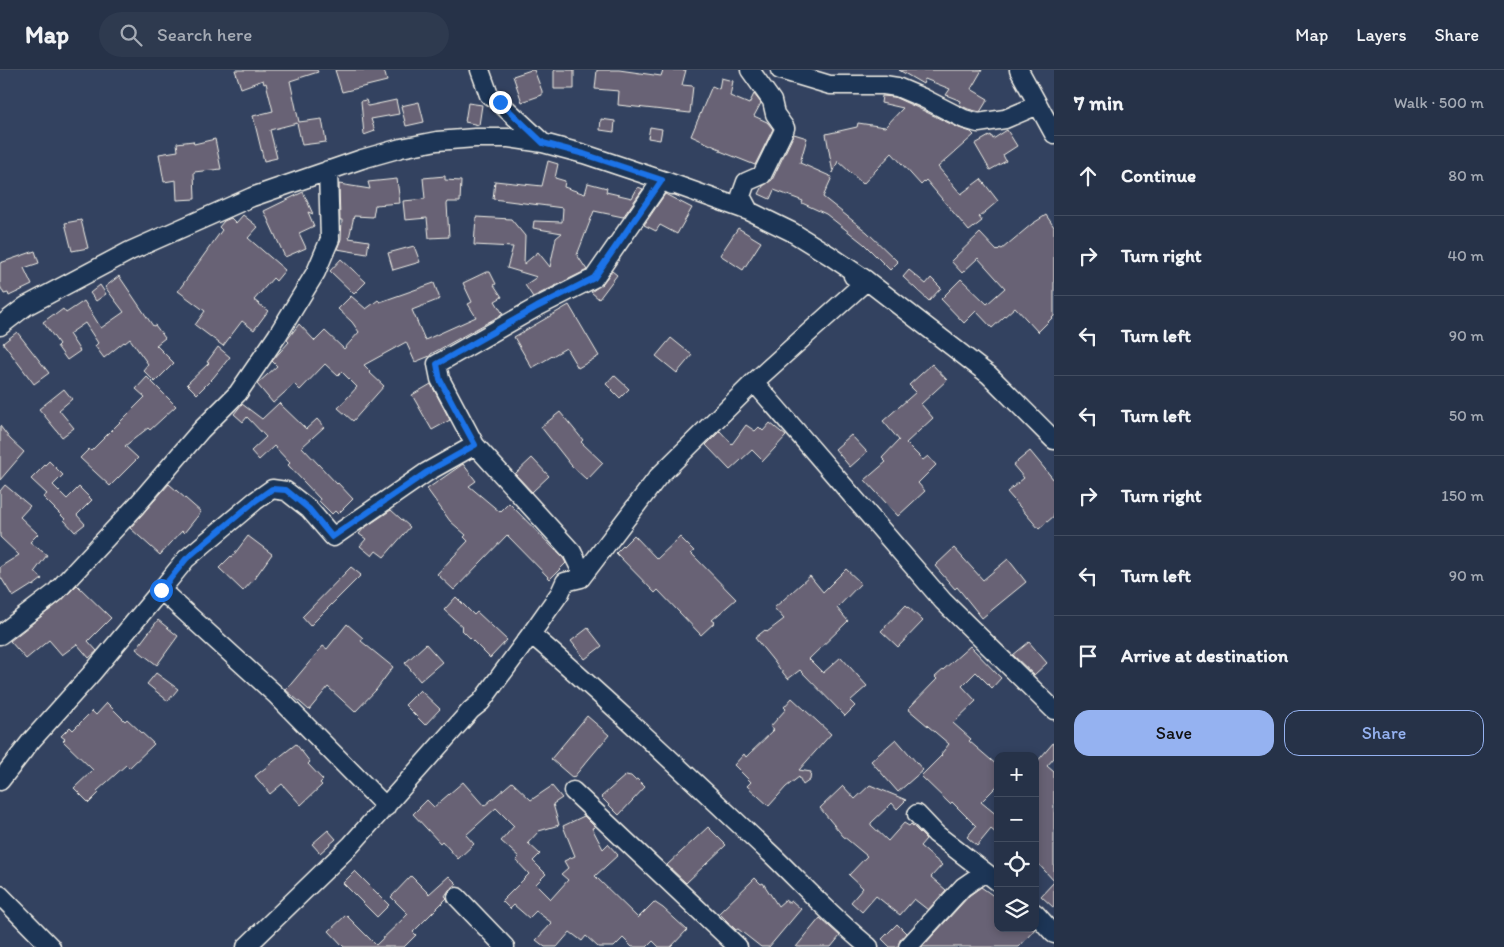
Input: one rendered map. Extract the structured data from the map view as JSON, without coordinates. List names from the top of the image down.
{
  "page": {
    "header": "Map",
    "search": "Search here",
    "nav": ["Map", "Layers", "Share"],
    "heading": ["7 min", "Walk · 500 m"],
    "list": [
      ["Continue", "80 m"],
      ["Turn right", "40 m"],
      ["Turn left", "90 m"],
      ["Turn left", "50 m"],
      ["Turn right", "150 m"],
      ["Turn left", "90 m"],
      "Arrive at destination"
    ],
    "buttons": ["Save", "Share"],
    "map_buttons": ["+", "−"]
  }
}
